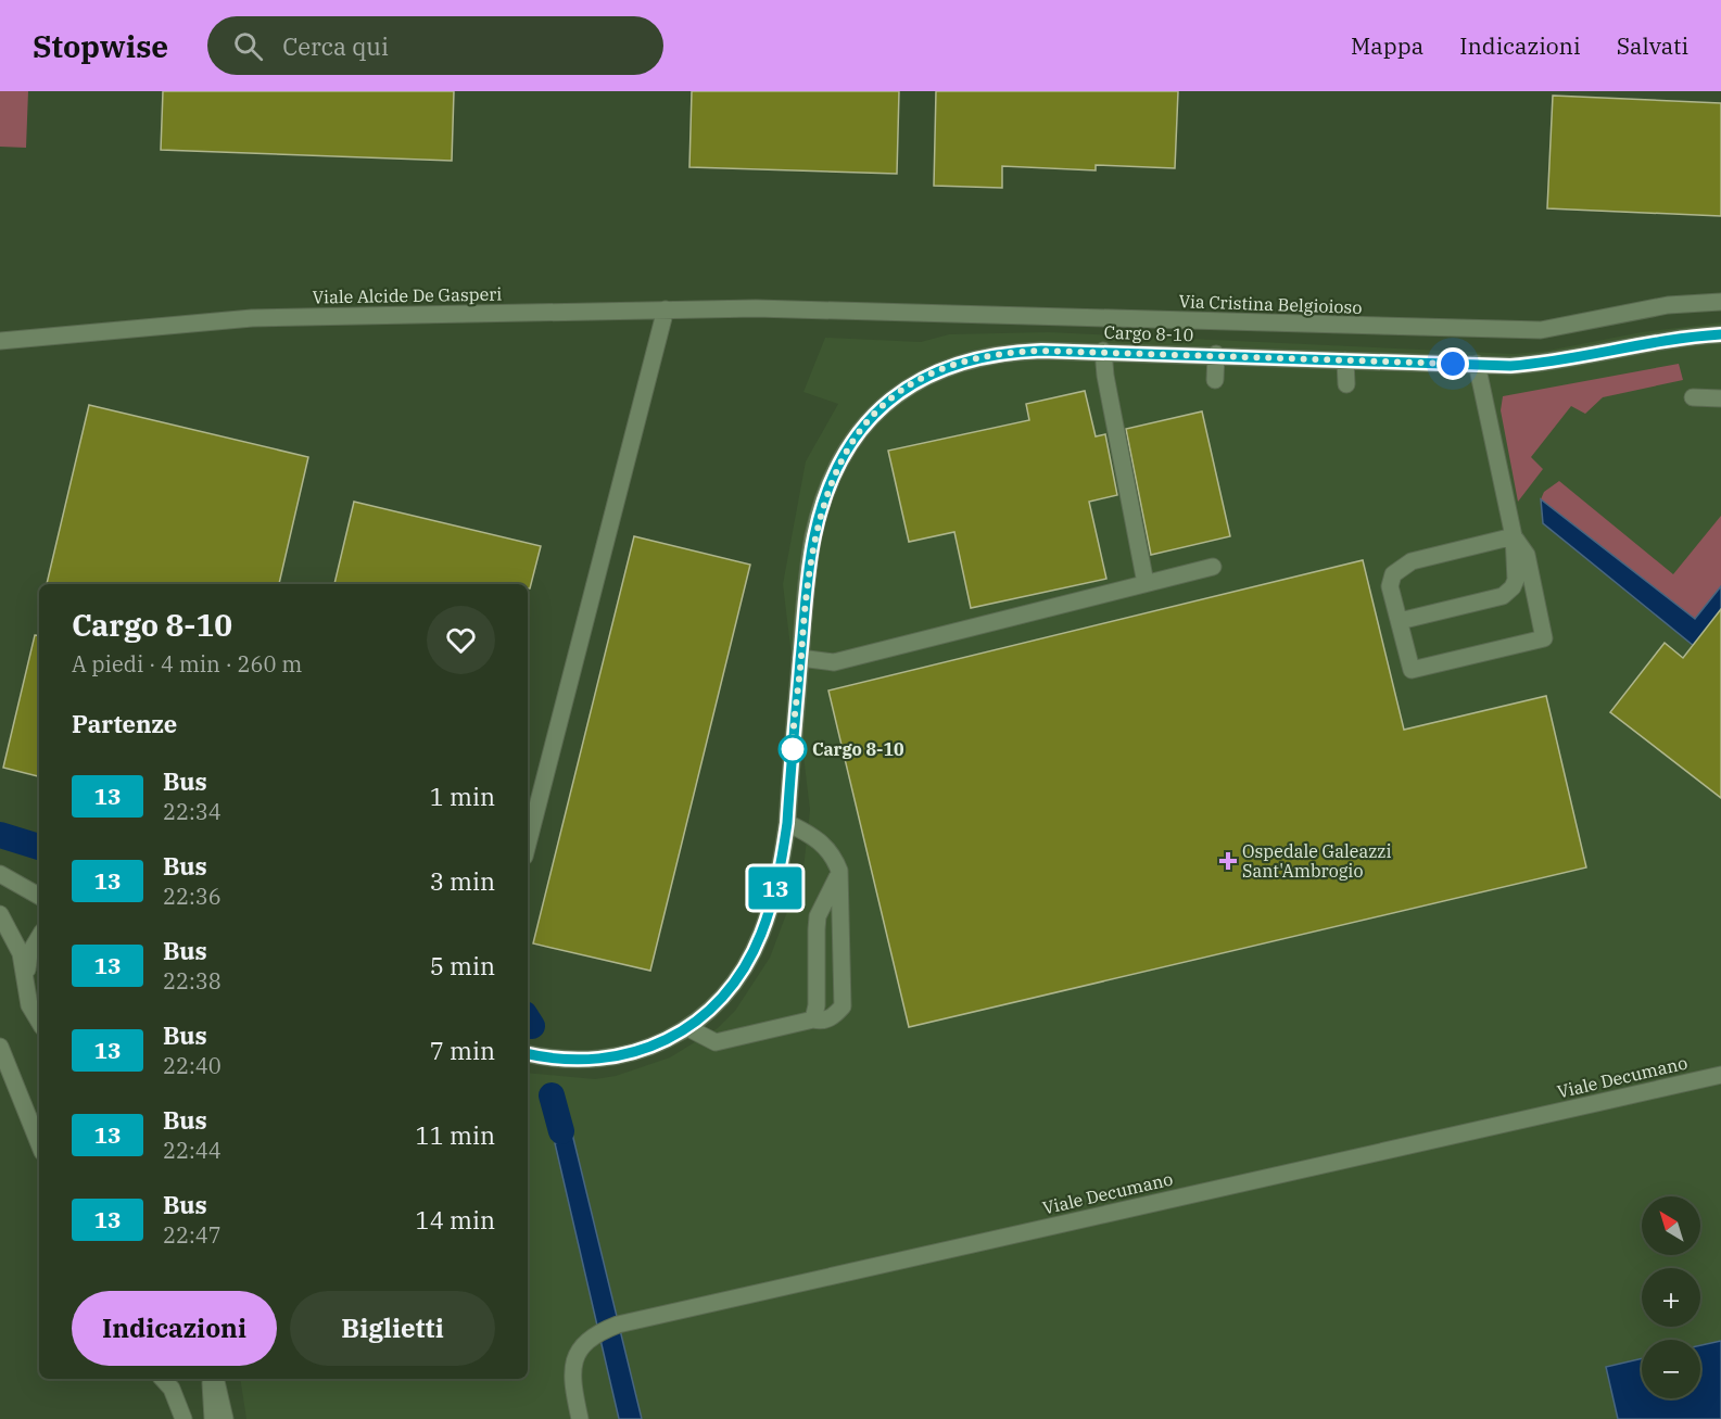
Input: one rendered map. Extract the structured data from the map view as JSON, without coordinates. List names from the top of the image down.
{
  "streets": {
    "street": [
      "Viale Alcide De Gasperi",
      "Via Cristina Belgioioso",
      "Cargo 8-10",
      "Viale Decumano"
    ]
  },
  "crossings": [
    ["Viale Alcide De Gasperi", "Via Cristina Belgioioso"]
  ],
  "places": {
    "other": ["Cargo 8-10"],
    "health": ["Ospedale Galeazzi Sant'Ambrogio"]
  },
  "lines": ["bus line 13"],
  "north": "top left",
  "page": {
    "header": "Stopwise",
    "search": "Cerca qui",
    "nav": ["Mappa", "Indicazioni", "Salvati"],
    "on_map": "13",
    "heading": [
      ["Cargo 8-10", "A piedi · 4 min · 260 m"],
      "Partenze"
    ],
    "list": [
      {
        "mark": "13",
        "name": "Bus",
        "note": "22:34",
        "value": "1 min"
      },
      {
        "mark": "13",
        "name": "Bus",
        "note": "22:36",
        "value": "3 min"
      },
      {
        "mark": "13",
        "name": "Bus",
        "note": "22:38",
        "value": "5 min"
      },
      {
        "mark": "13",
        "name": "Bus",
        "note": "22:40",
        "value": "7 min"
      },
      {
        "mark": "13",
        "name": "Bus",
        "note": "22:44",
        "value": "11 min"
      },
      {
        "mark": "13",
        "name": "Bus",
        "note": "22:47",
        "value": "14 min"
      }
    ],
    "map_buttons": ["+", "−"],
    "buttons": ["Indicazioni", "Biglietti"]
  }
}
